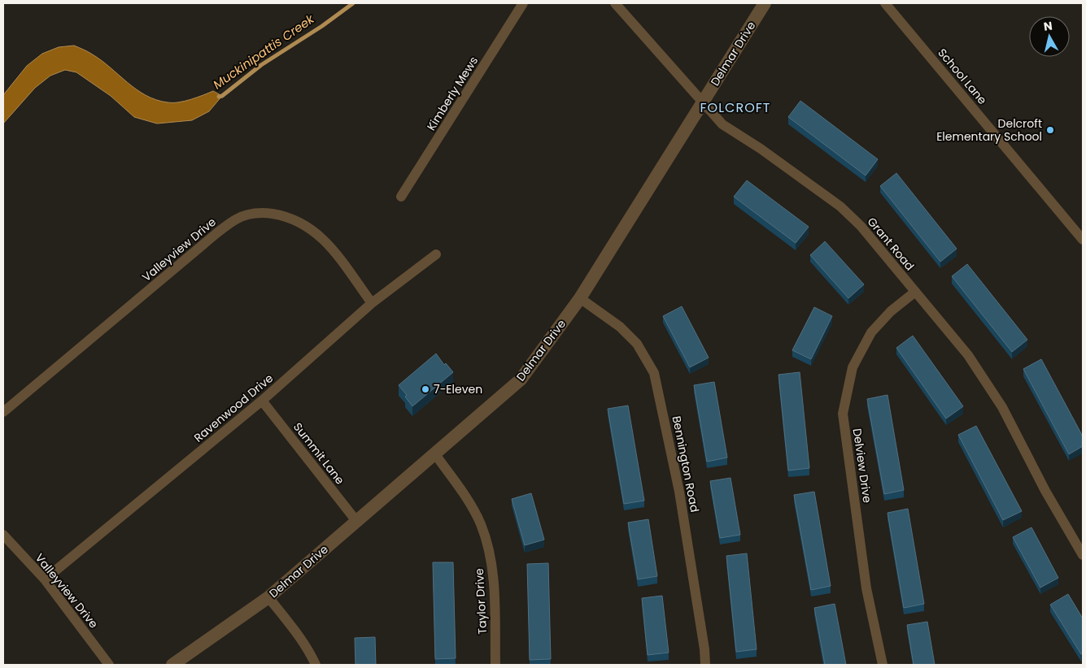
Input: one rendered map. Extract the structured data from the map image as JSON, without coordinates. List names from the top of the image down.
{
  "streets": {
    "street": [
      "Delmar Drive",
      "School Lane",
      "Kimberly Mews",
      "Grant Road",
      "Valleyview Drive",
      "Ravenwood Drive",
      "Summit Lane",
      "Bennington Road",
      "Delview Drive",
      "Taylor Drive"
    ]
  },
  "crossings": [
    ["Delmar Drive", "Grant Road"],
    ["Delmar Drive", "Summit Lane"],
    ["Delmar Drive", "Bennington Road"],
    ["Delmar Drive", "Taylor Drive"],
    ["Grant Road", "Delview Drive"],
    ["Valleyview Drive", "Ravenwood Drive"],
    ["Ravenwood Drive", "Summit Lane"]
  ],
  "districts": ["FOLCROFT"],
  "water": ["Muckinipattis Creek"],
  "places": ["Delcroft Elementary School", "7-Eleven"],
  "north": "top"
}
